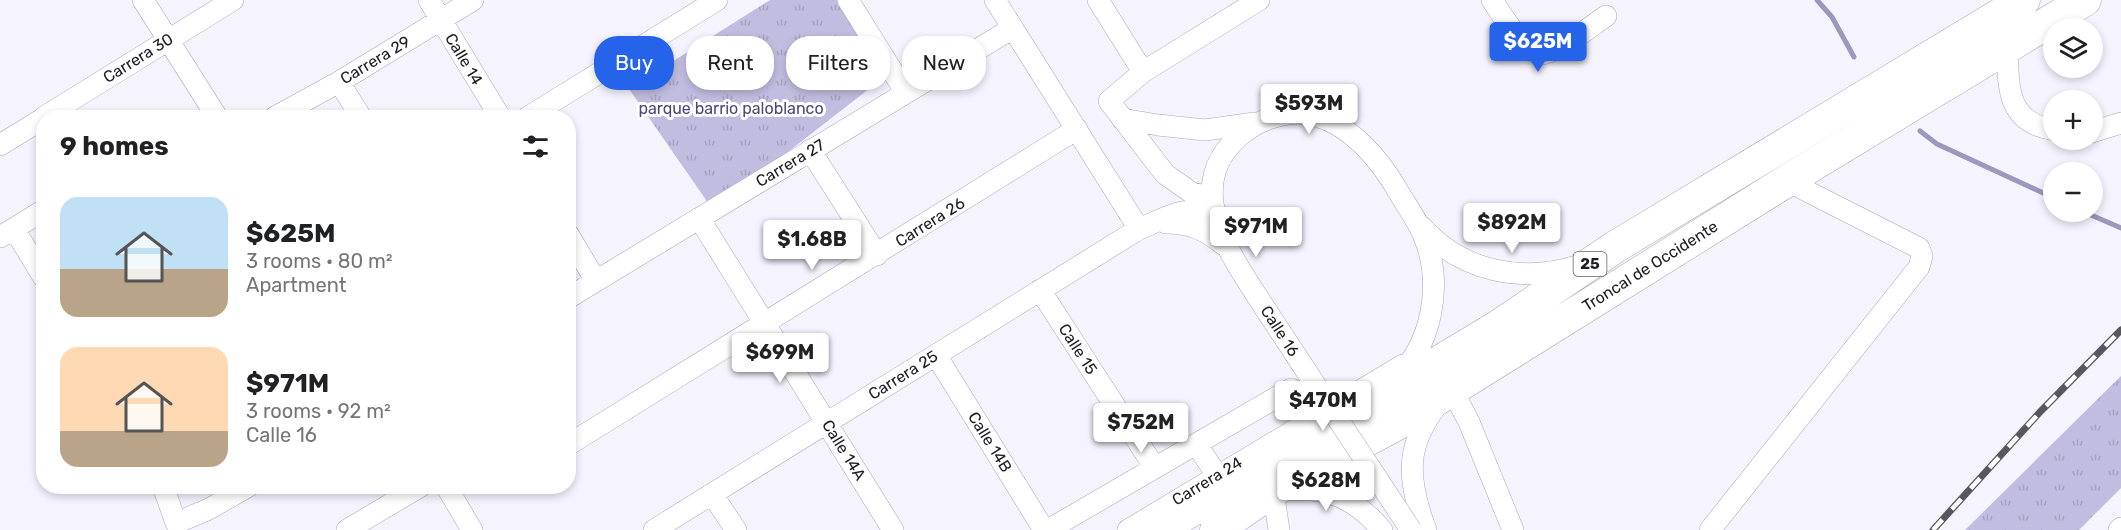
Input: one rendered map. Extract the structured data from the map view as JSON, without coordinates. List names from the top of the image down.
{
  "streets": {
    "highway": ["25", "Troncal de Occidente"],
    "street": [
      "Carrera 30",
      "Calle 14",
      "Carrera 29",
      "Carrera 27",
      "Carrera 26",
      "Calle 16",
      "Calle 15",
      "Carrera 25",
      "Calle 14B",
      "Calle 14A",
      "Carrera 24"
    ]
  },
  "crossings": [
    ["Calle 14", "Carrera 29"],
    ["Carrera 27", "Calle 14A"],
    ["Carrera 26", "Calle 14A"],
    ["Calle 16", "Carrera 25"],
    ["Calle 15", "Carrera 25"],
    ["Carrera 25", "Calle 14B"],
    ["Carrera 25", "Calle 14A"]
  ],
  "parks": ["parque barrio paloblanco"],
  "page": {
    "map_buttons": ["+", "−"],
    "price": [
      "$625M",
      "$593M",
      "$892M",
      "$971M",
      "$1.68B",
      "$699M",
      "$470M",
      "$752M",
      "$628M"
    ],
    "chip": [
      "Buy",
      "Rent",
      "Filters",
      "New"
    ],
    "heading": "9 homes",
    "list": [
      {
        "name": "$625M",
        "note": "3 rooms · 80 m² · Apartment"
      },
      {
        "name": "$971M",
        "note": "3 rooms · 92 m² · Calle 16"
      }
    ]
  }
}
